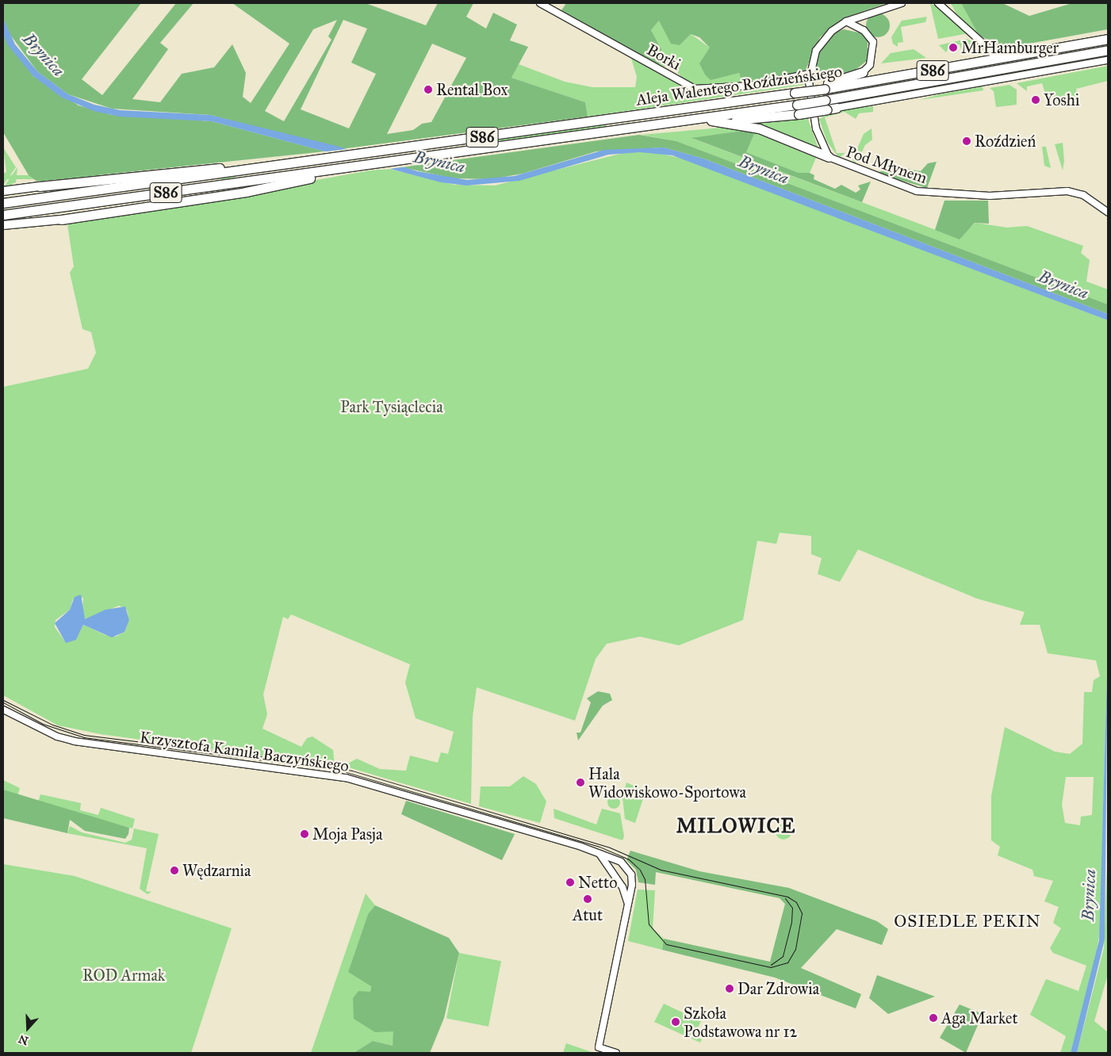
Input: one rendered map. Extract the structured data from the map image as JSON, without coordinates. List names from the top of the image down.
{
  "streets": {
    "highway": ["S86", "Aleja Walentego Roździeńskiego"],
    "street": ["Borki", "Pod Młynem", "Krzysztofa Kamila Baczyńskiego"]
  },
  "crossings": [
    ["Borki", "Pod Młynem"],
    ["S86", "Aleja Walentego Roździeńskiego"]
  ],
  "districts": ["MILOWICE", "OSIEDLE PEKIN"],
  "water": ["Brynica"],
  "parks": ["Park Tysiąclecia", "ROD Armak"],
  "places": [
    "MrHamburger",
    "Rental Box",
    "Yoshi",
    "Roździeń",
    "Hala Widowiskowo-Sportowa",
    "Moja Pasja",
    "Wędzarnia",
    "Netto",
    "Atut",
    "Dar Zdrowia",
    "Aga Market",
    "Szkoła Podstawowa nr 12"
  ],
  "north": "bottom"
}
